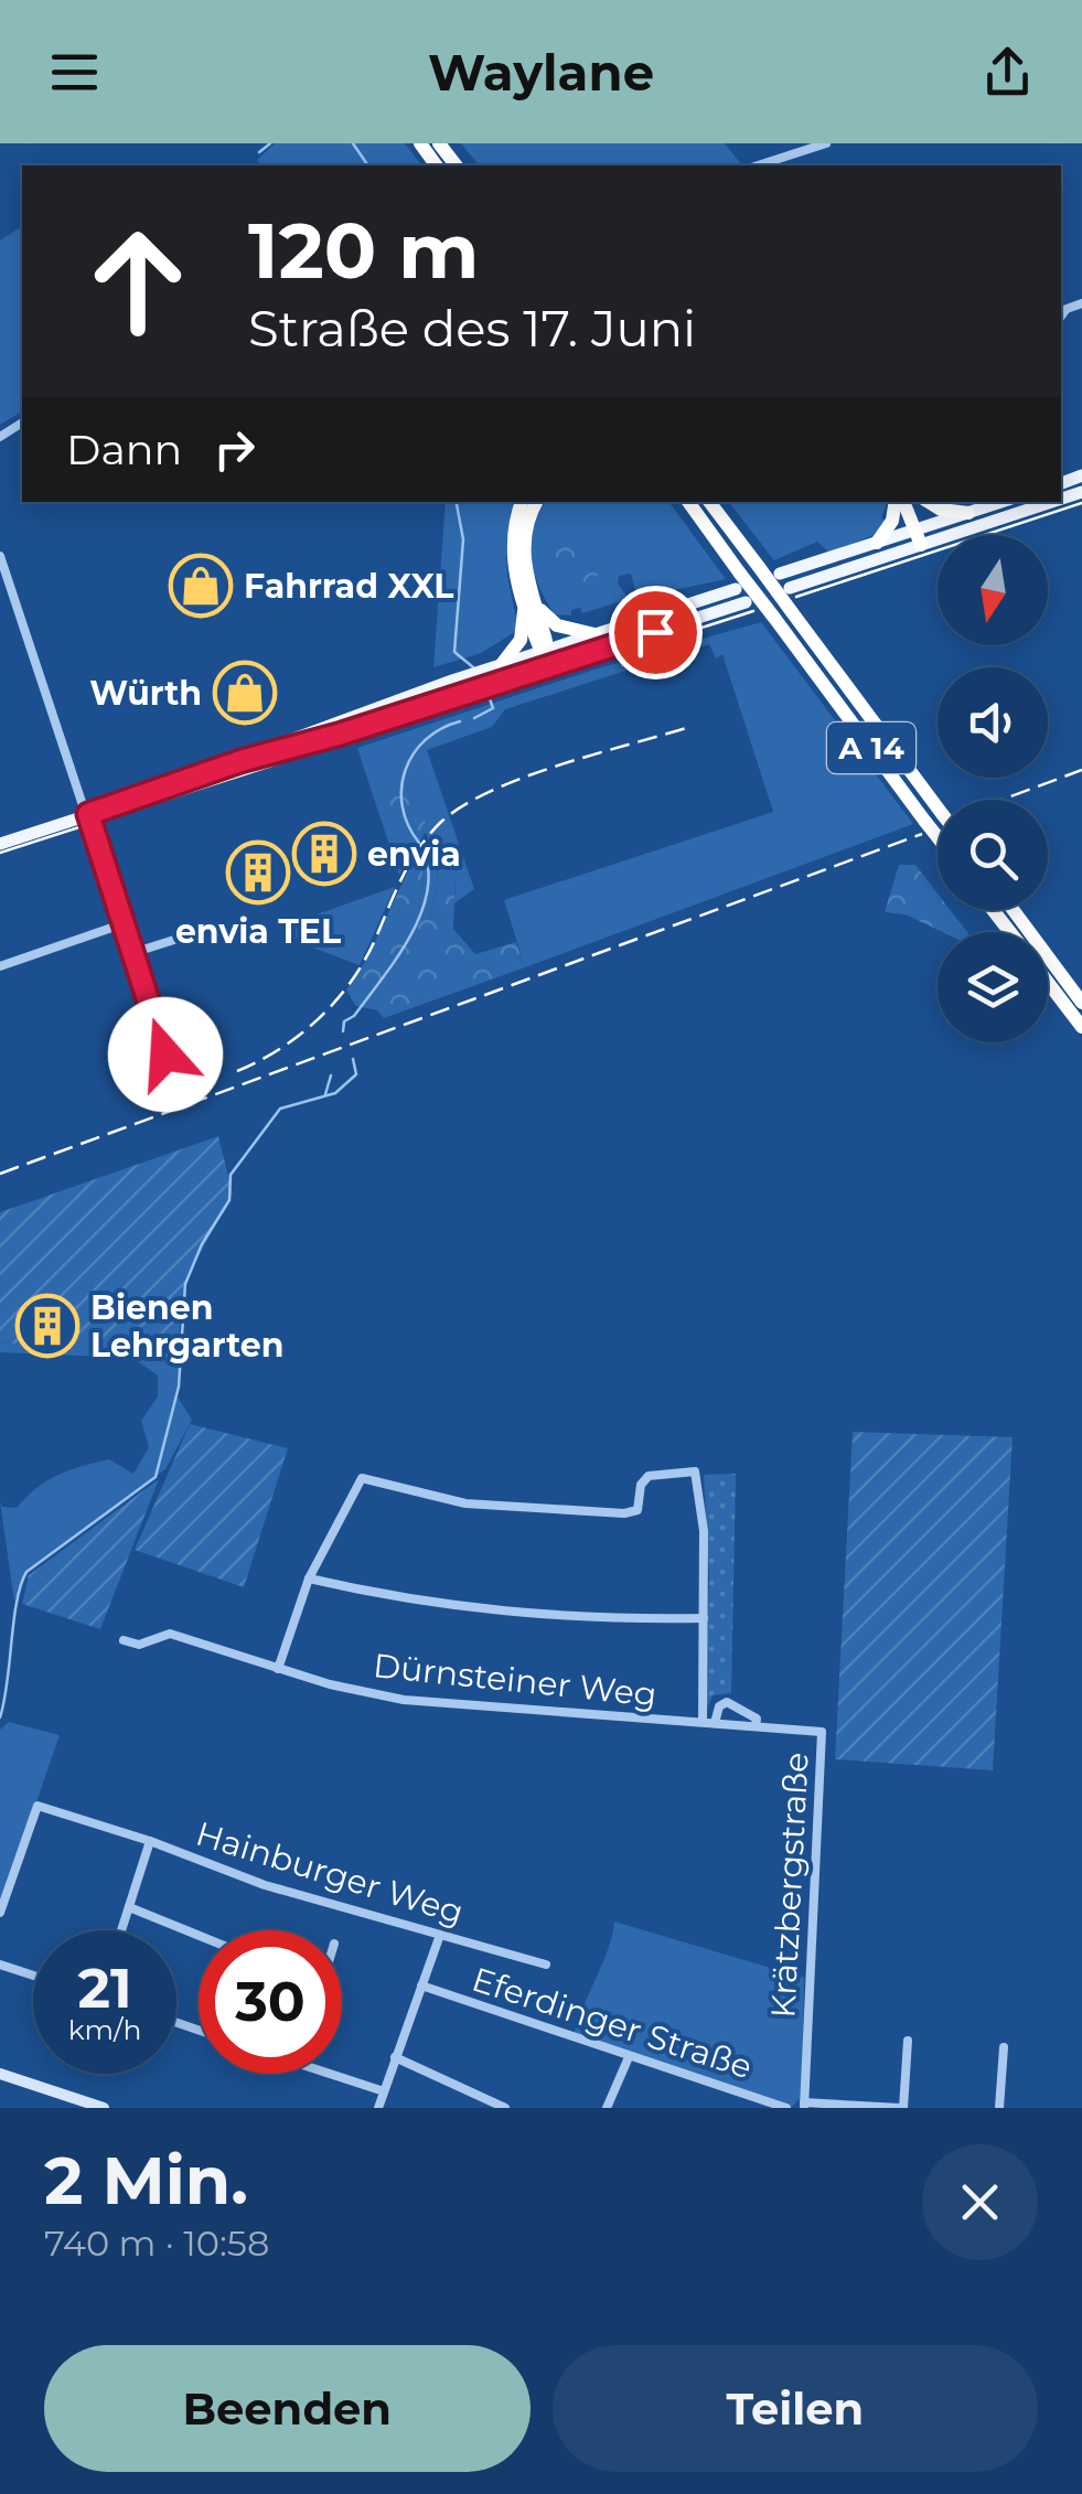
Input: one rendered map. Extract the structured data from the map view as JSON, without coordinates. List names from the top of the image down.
{
  "streets": {
    "highway": ["A 14"],
    "street": [
      "Dürnsteiner Weg",
      "Hainburger Weg",
      "Krätzbergstraße",
      "Eferdinger Straße"
    ]
  },
  "crossings": [
    ["Dürnsteiner Weg", "Krätzbergstraße"]
  ],
  "places": {
    "shop": ["Fahrrad XXL", "Würth"],
    "building": ["envia", "envia TEL", "Bienen Lehrgarten"]
  },
  "north": "bottom",
  "page": {
    "header": "Waylane",
    "turn": ["120 m", "Straße des 17. Juni"],
    "then": "Dann",
    "speed": "21 km/h",
    "limit": "30",
    "heading": ["2 Min.", "740 m · 10:58"],
    "buttons": ["Beenden", "Teilen"]
  }
}
